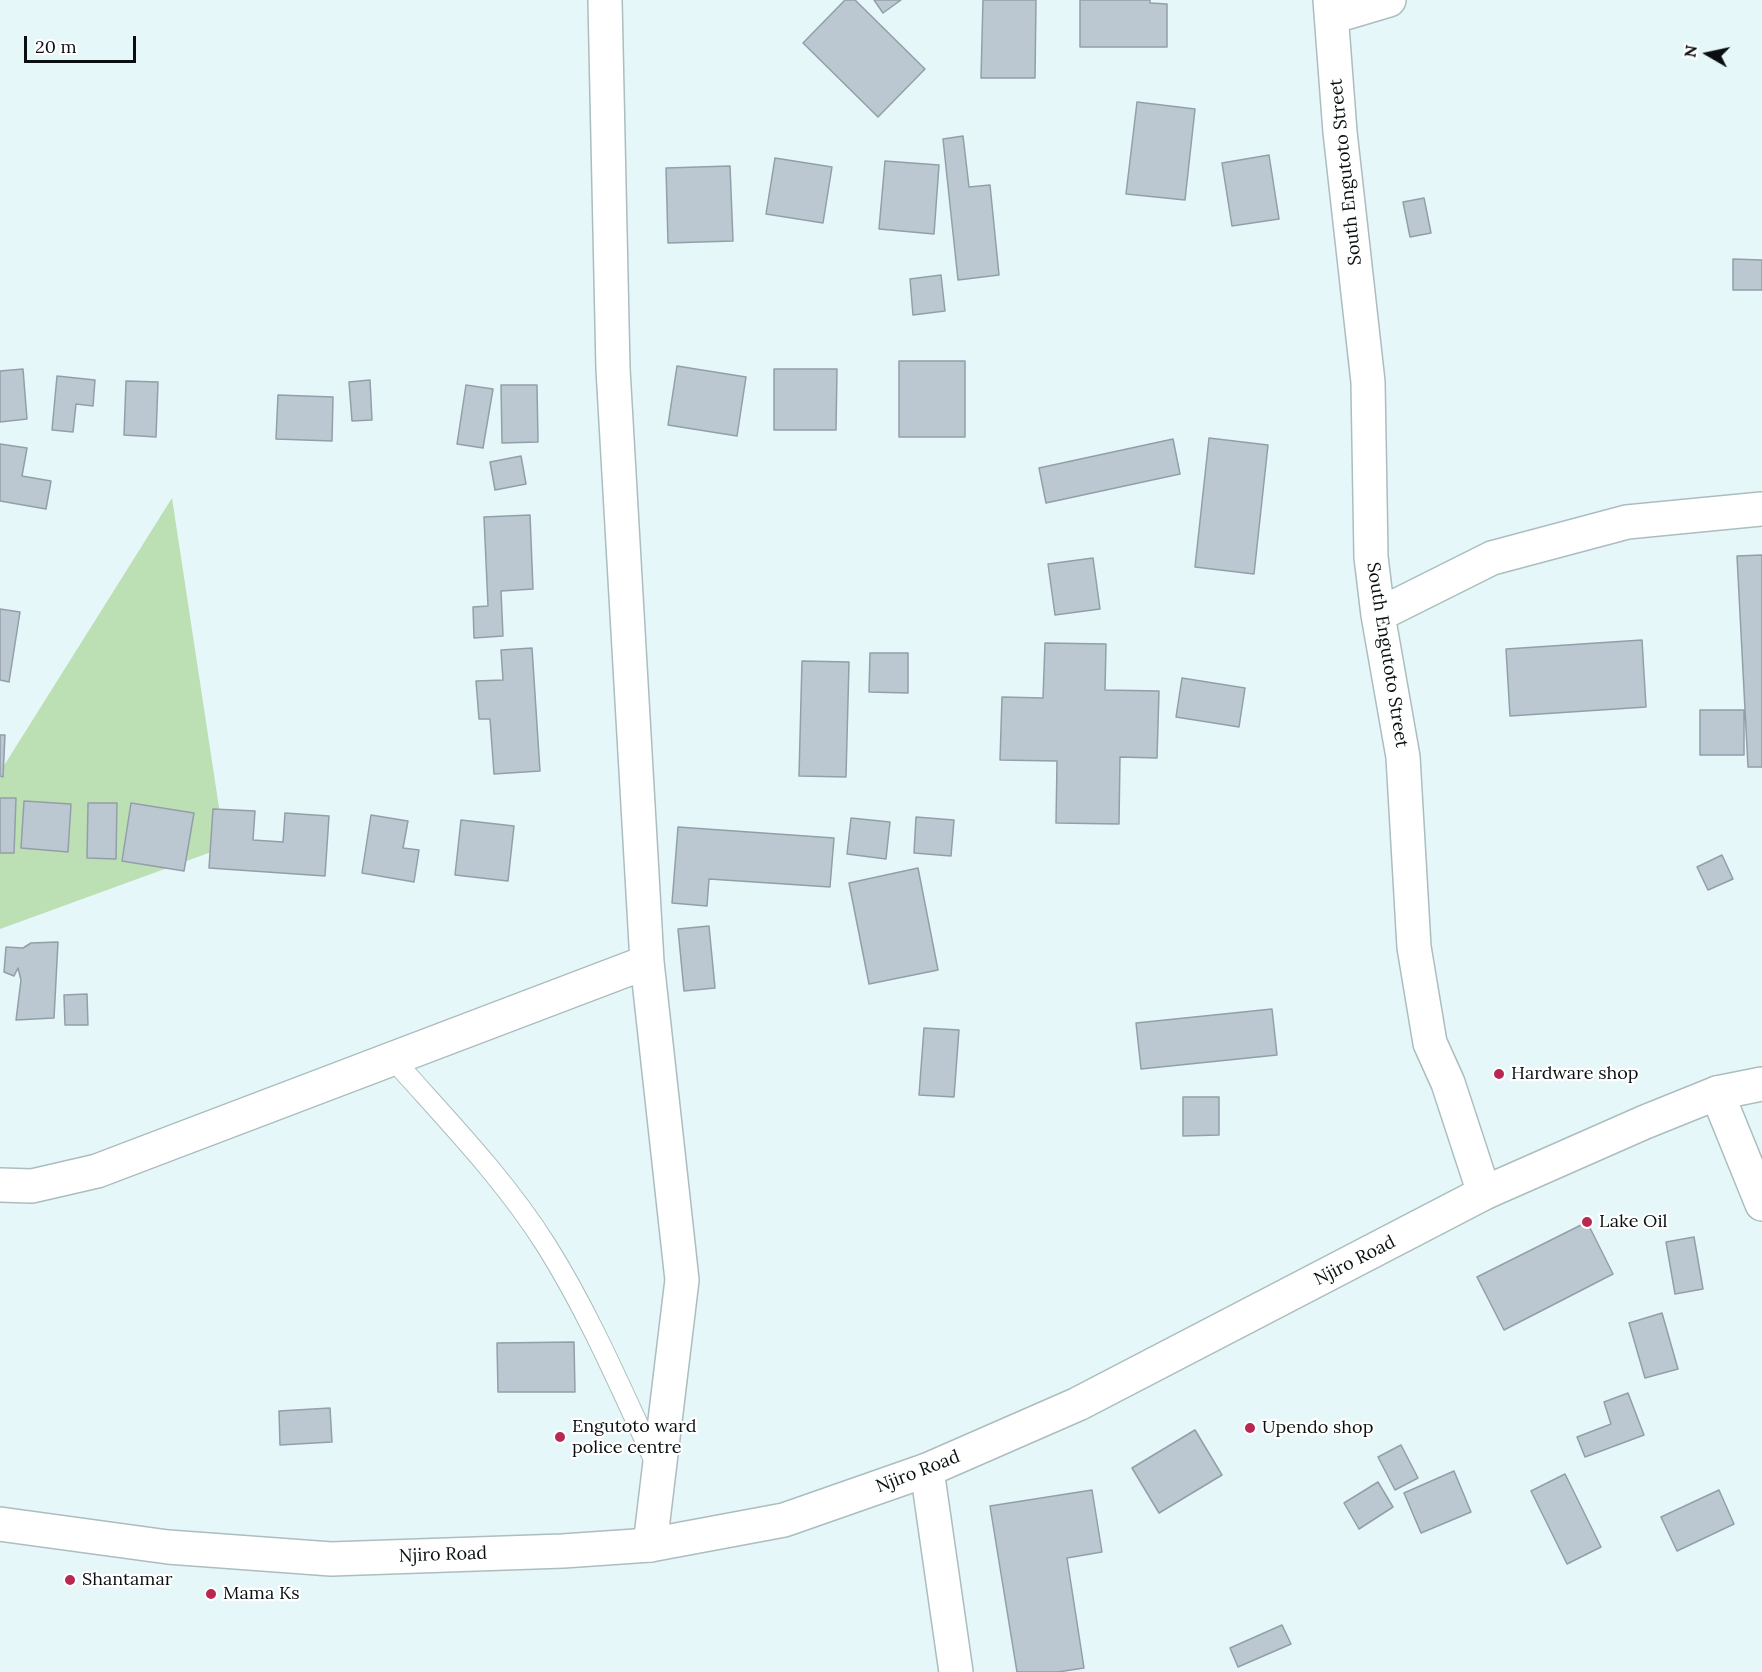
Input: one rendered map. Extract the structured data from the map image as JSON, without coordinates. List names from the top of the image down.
{
  "streets": {
    "street": ["South Engutoto Street", "Njiro Road"]
  },
  "crossings": [
    ["South Engutoto Street", "Njiro Road"]
  ],
  "places": [
    "Hardware shop",
    "Lake Oil",
    "Upendo shop",
    "Engutoto ward police centre",
    "Shantamar",
    "Mama Ks"
  ],
  "scale_bar": "20 m",
  "north": "left"
}
